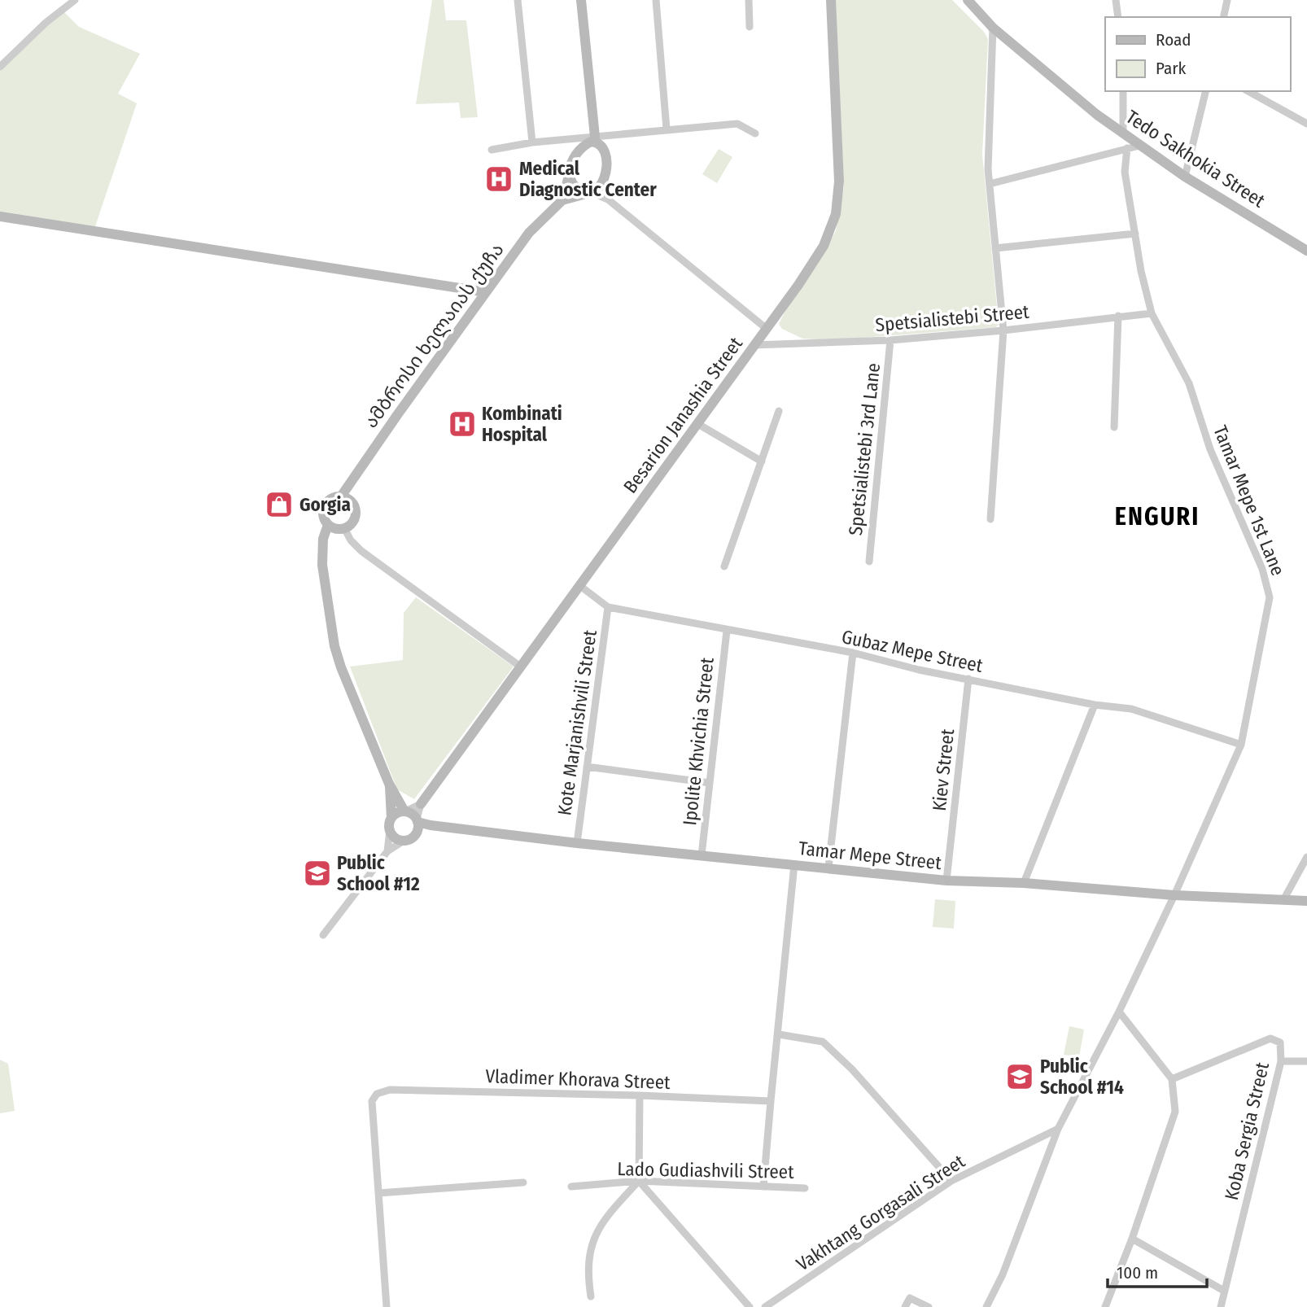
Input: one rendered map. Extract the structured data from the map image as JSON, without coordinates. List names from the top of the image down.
{
  "streets": {
    "street": [
      "Tedo Sakhokia Street",
      "Spetsialistebi Street",
      "ამბროსი ხელაიას ქუჩა",
      "Besarion Janashia Street",
      "Spetsialistebi 3rd Lane",
      "Tamar Mepe 1st Lane",
      "Gubaz Mepe Street",
      "Kote Marjanishvili Street",
      "Ipolite Khvichia Street",
      "Tamar Mepe Street",
      "Vladimer Khorava Street",
      "Koba Sergia Street",
      "Lado Gudiashvili Street",
      "Vakhtang Gorgasali Street"
    ]
  },
  "crossings": [
    ["Spetsialistebi Street", "Besarion Janashia Street"],
    ["Spetsialistebi Street", "Spetsialistebi 3rd Lane"],
    ["Spetsialistebi Street", "Tamar Mepe 1st Lane"],
    ["Besarion Janashia Street", "Gubaz Mepe Street"],
    ["Tamar Mepe 1st Lane", "Gubaz Mepe Street"],
    ["Tamar Mepe 1st Lane", "Tamar Mepe Street"],
    ["Gubaz Mepe Street", "Kote Marjanishvili Street"],
    ["Gubaz Mepe Street", "Ipolite Khvichia Street"],
    ["Kote Marjanishvili Street", "Tamar Mepe Street"],
    ["Ipolite Khvichia Street", "Tamar Mepe Street"]
  ],
  "districts": ["ENGURI"],
  "places": {
    "hospital": ["Medical Diagnostic Center", "Kombinati Hospital"],
    "shop": ["Gorgia"],
    "school or university": ["Public School #12", "Public School #14"]
  },
  "legend": ["Road", "Park"],
  "scale_bar": "100 m"
}
